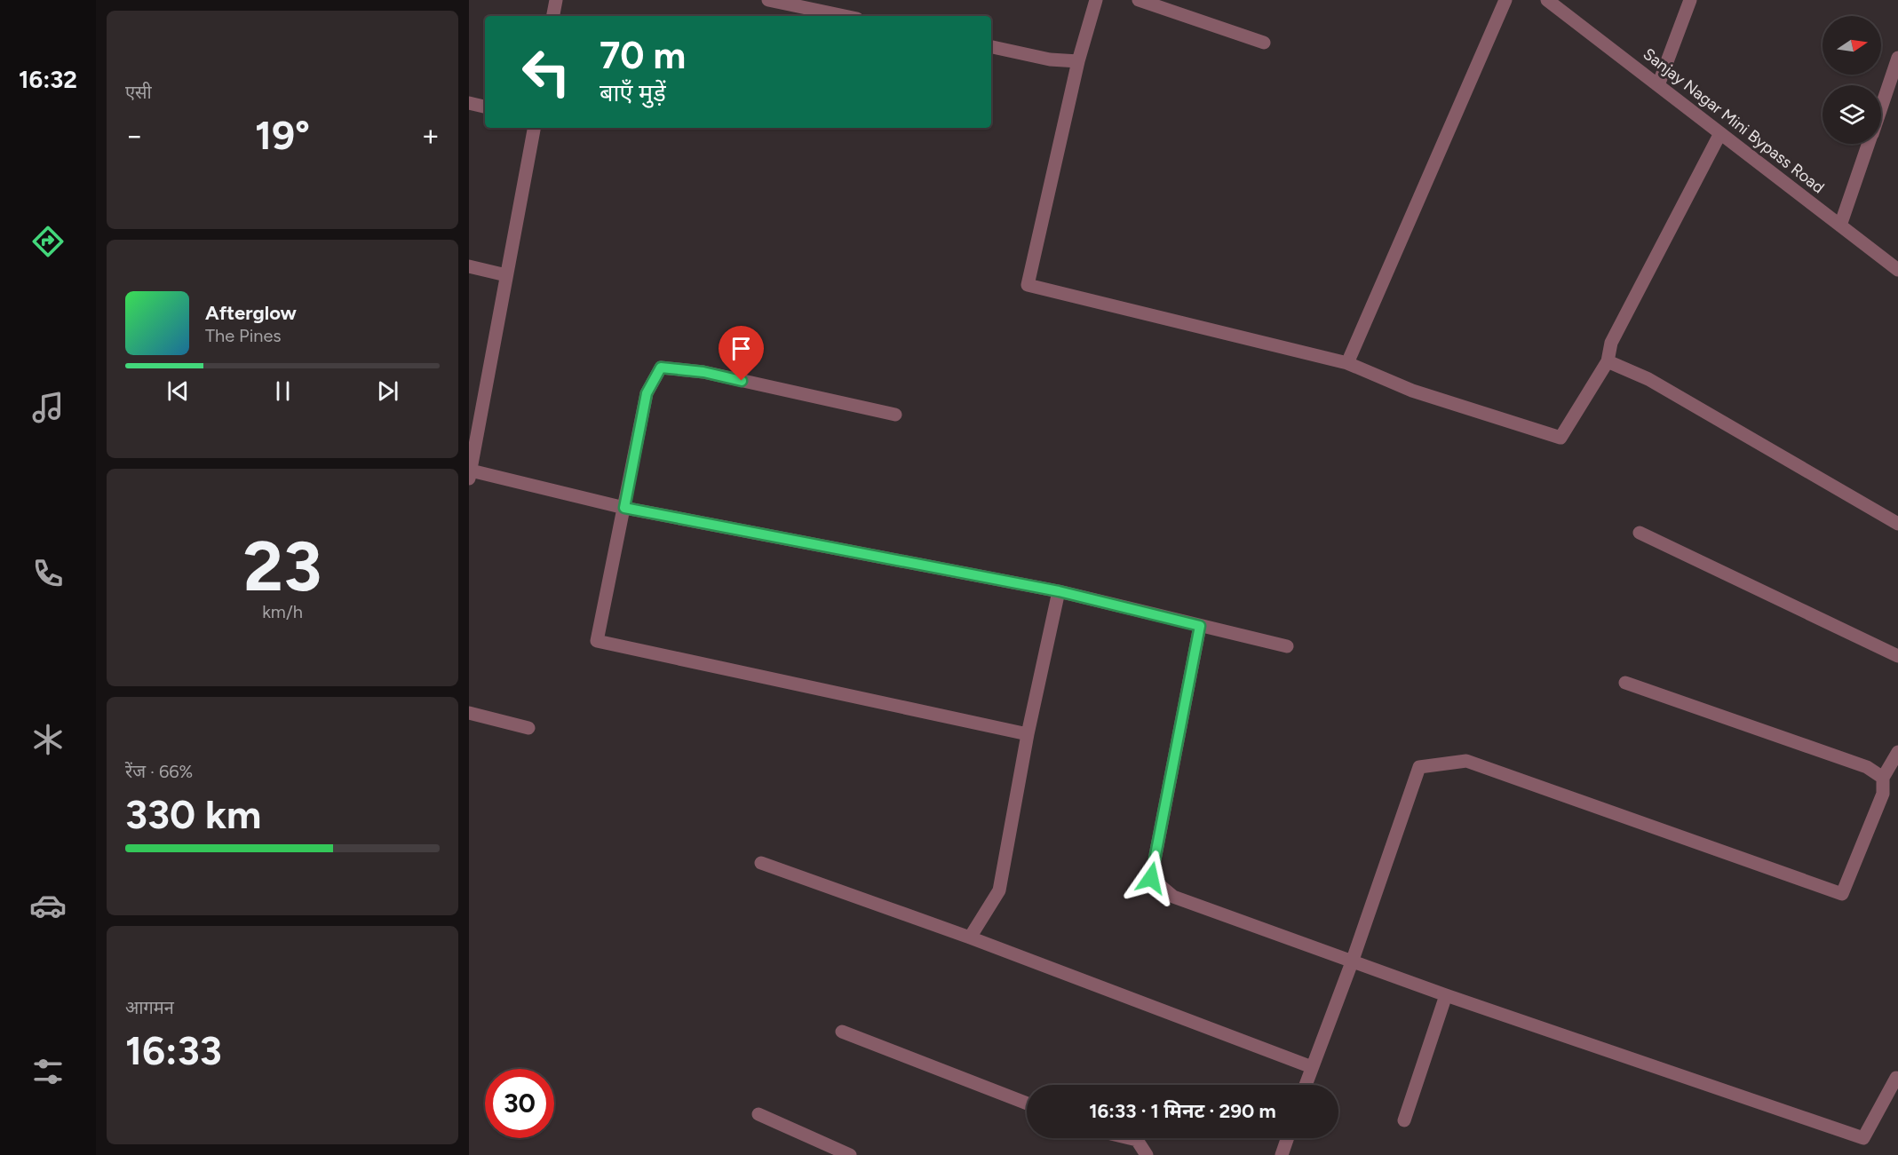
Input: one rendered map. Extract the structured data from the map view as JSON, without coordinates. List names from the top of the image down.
{
  "streets": {
    "street": ["Sanjay Nagar Mini Bypass Road"]
  },
  "north": "right",
  "page": {
    "tabs": "16:32",
    "tile": [
      "एसी",
      ["23", "km/h"],
      ["रेंज · 66%", "330 km"],
      ["आगमन", "16:33"]
    ],
    "turn": ["70 m", "बाएँ मुड़ें"],
    "heat": ["−", "19°", "+"],
    "song": ["Afterglow", "The Pines"],
    "limit": "30",
    "trip": "16:33 · 1 मिनट · 290 m"
  }
}
